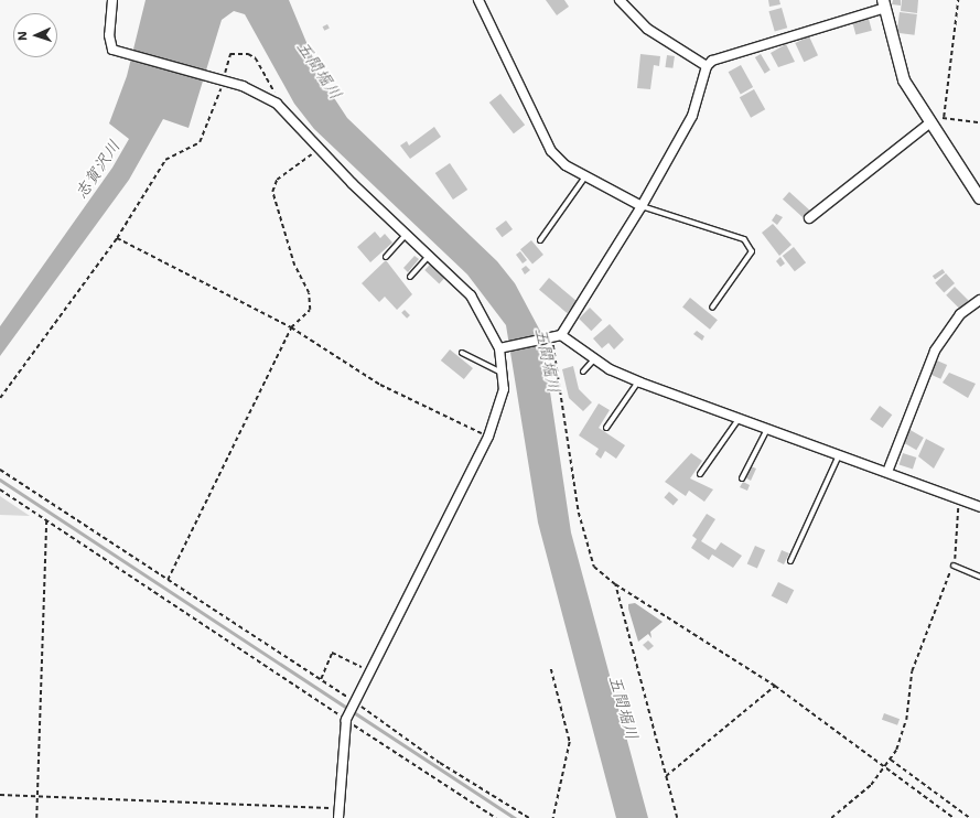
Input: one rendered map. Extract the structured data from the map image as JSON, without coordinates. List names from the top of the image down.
{
  "water": ["五間堀川", "志賀沢川"],
  "north": "left"
}
